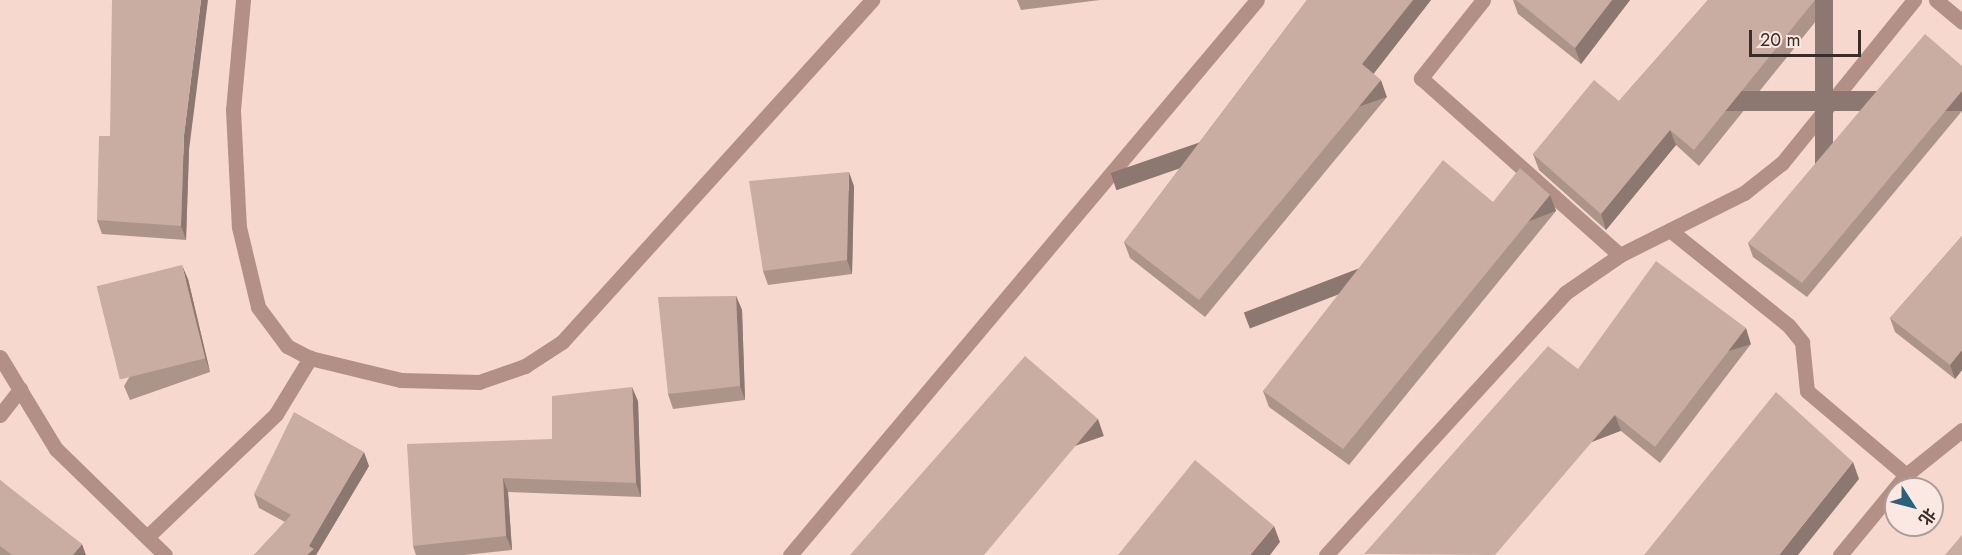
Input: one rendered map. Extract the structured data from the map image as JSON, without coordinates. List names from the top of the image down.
{
  "scale_bar": "20 m",
  "north": "bottom right"
}
